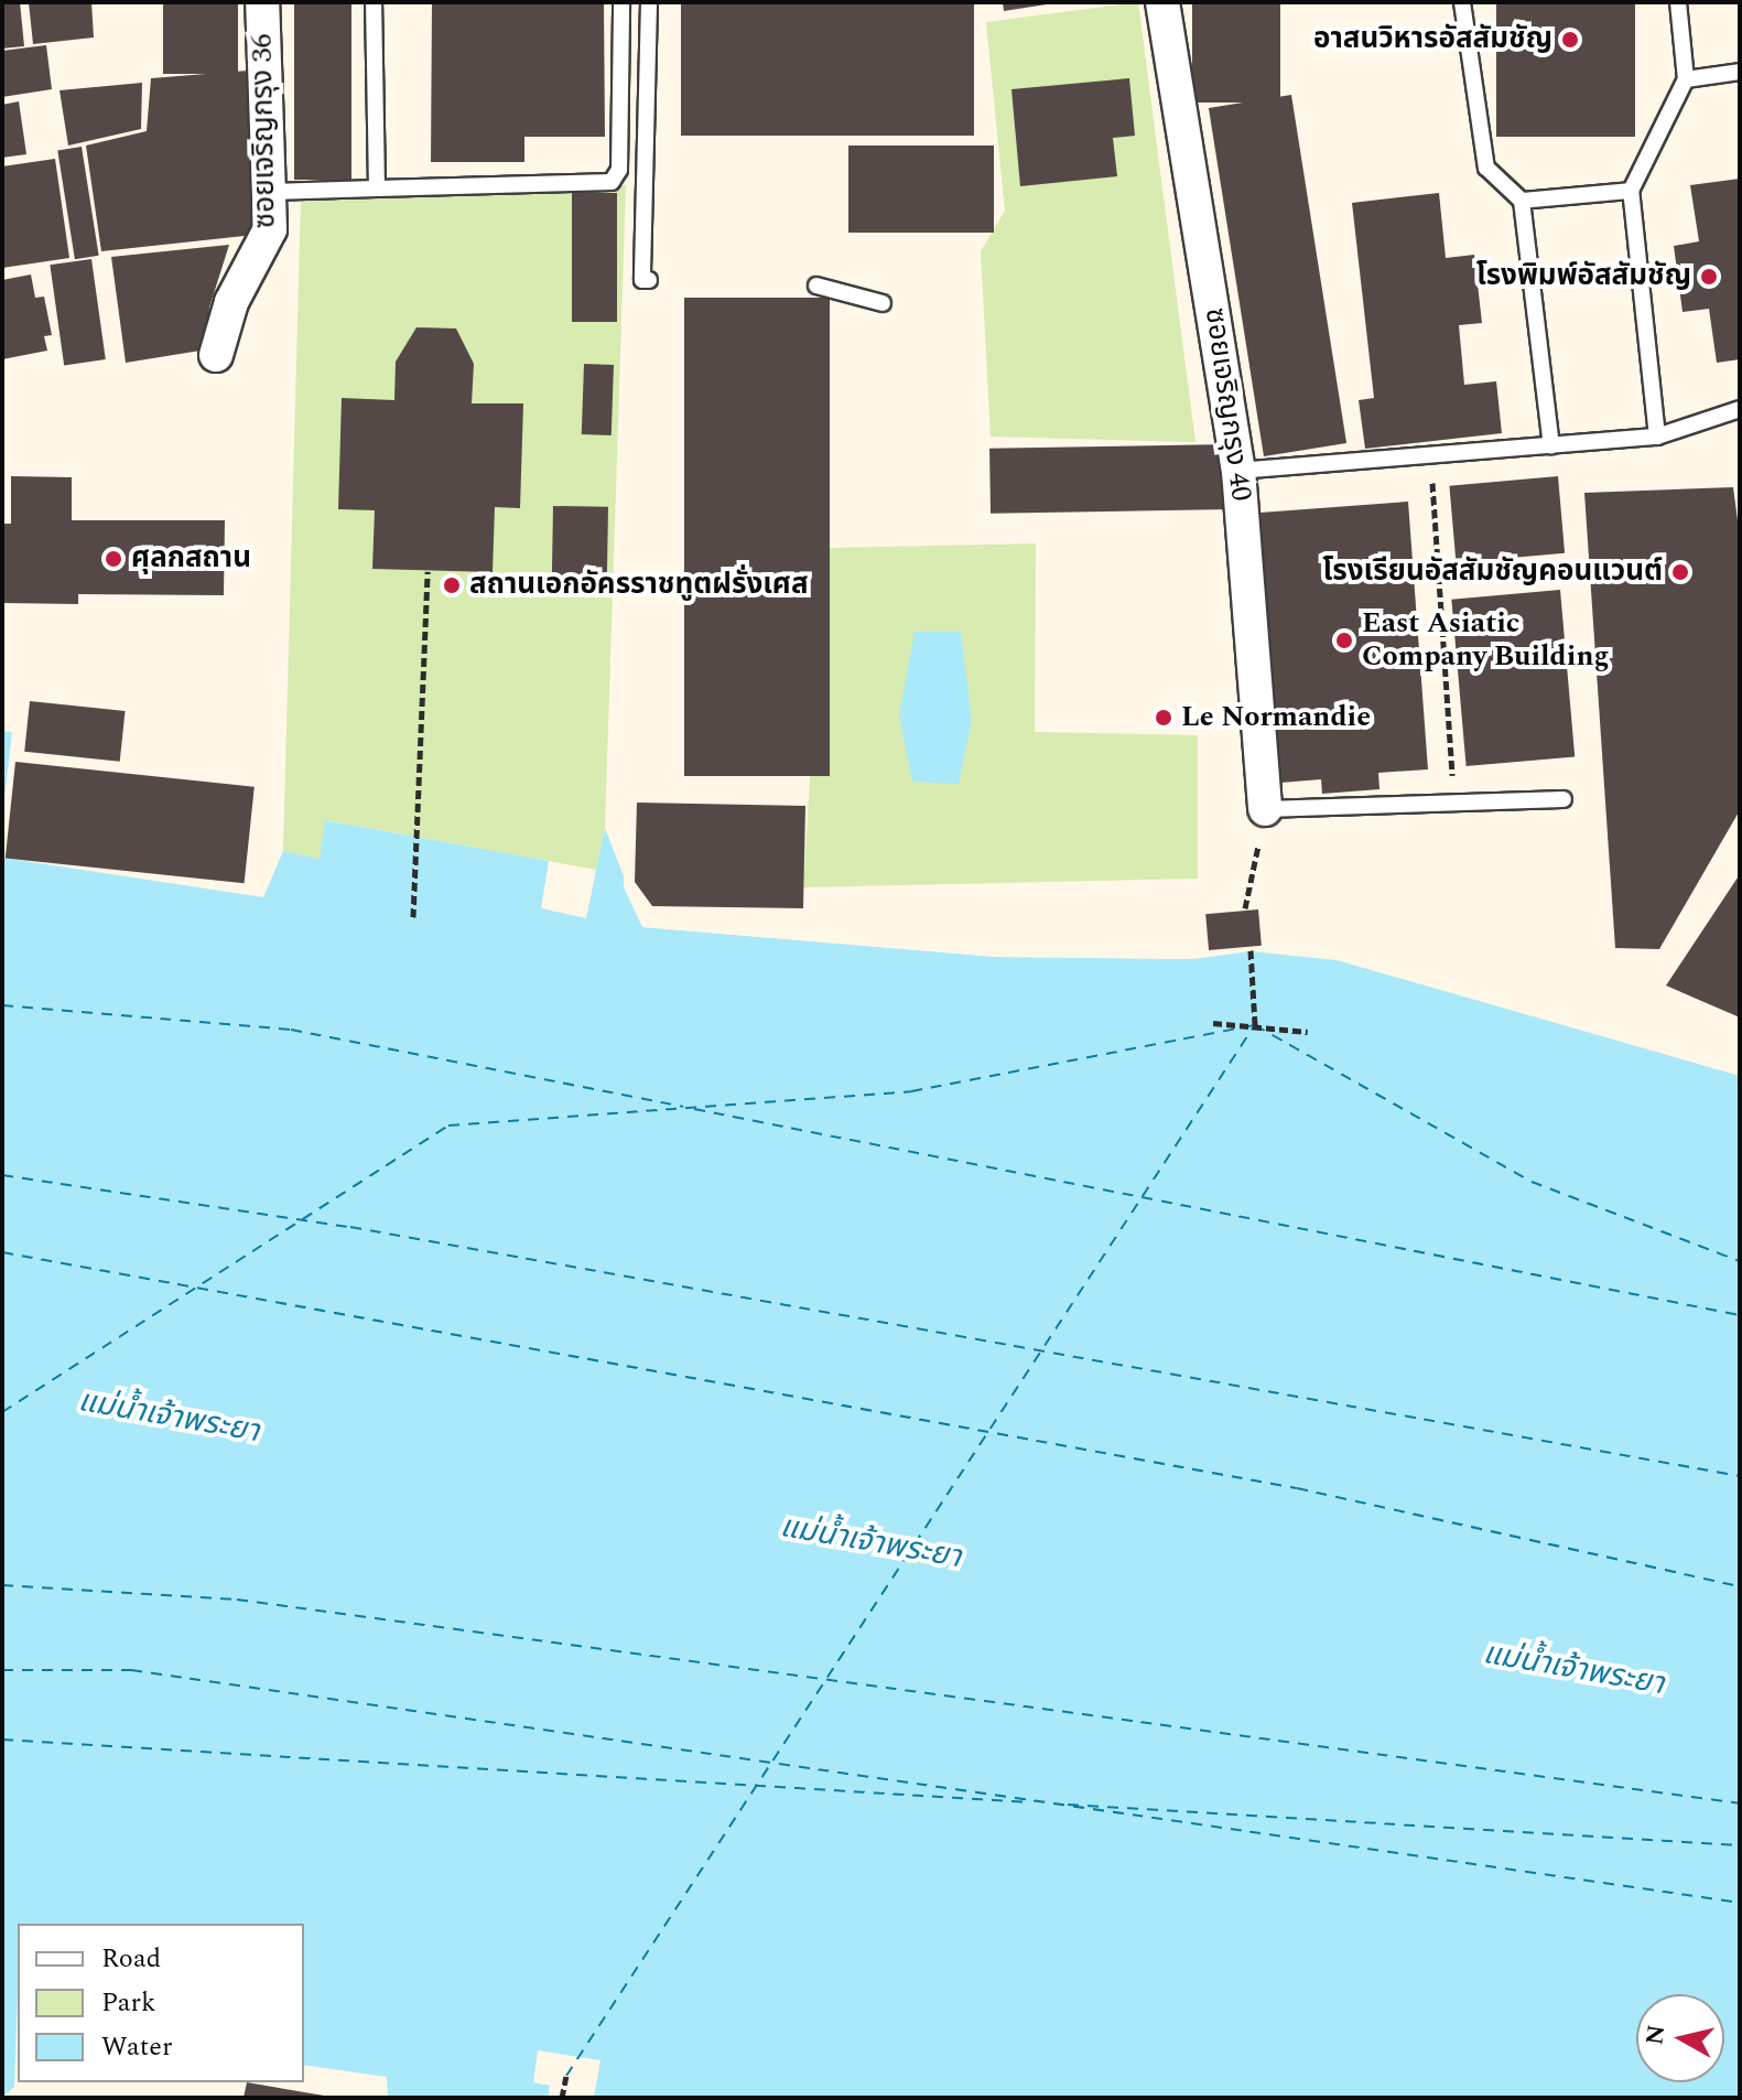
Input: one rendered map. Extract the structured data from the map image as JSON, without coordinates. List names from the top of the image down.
{
  "streets": {
    "street": ["ซอยเจริญกรุง 36", "ซอยเจริญกรุง 40"]
  },
  "water": ["แม่น้ำเจ้าพระยา"],
  "places": [
    "อาสนวิหารอัสสัมชัญ",
    "โรงพิมพ์อัสสัมชัญ",
    "ศุลกสถาน",
    "โรงเรียนอัสสัมชัญคอนแวนต์",
    "สถานเอกอัครราชทูตฝรั่งเศส",
    "East Asiatic Company Building",
    "Le Normandie"
  ],
  "legend": ["Road", "Park", "Water"],
  "north": "left"
}
